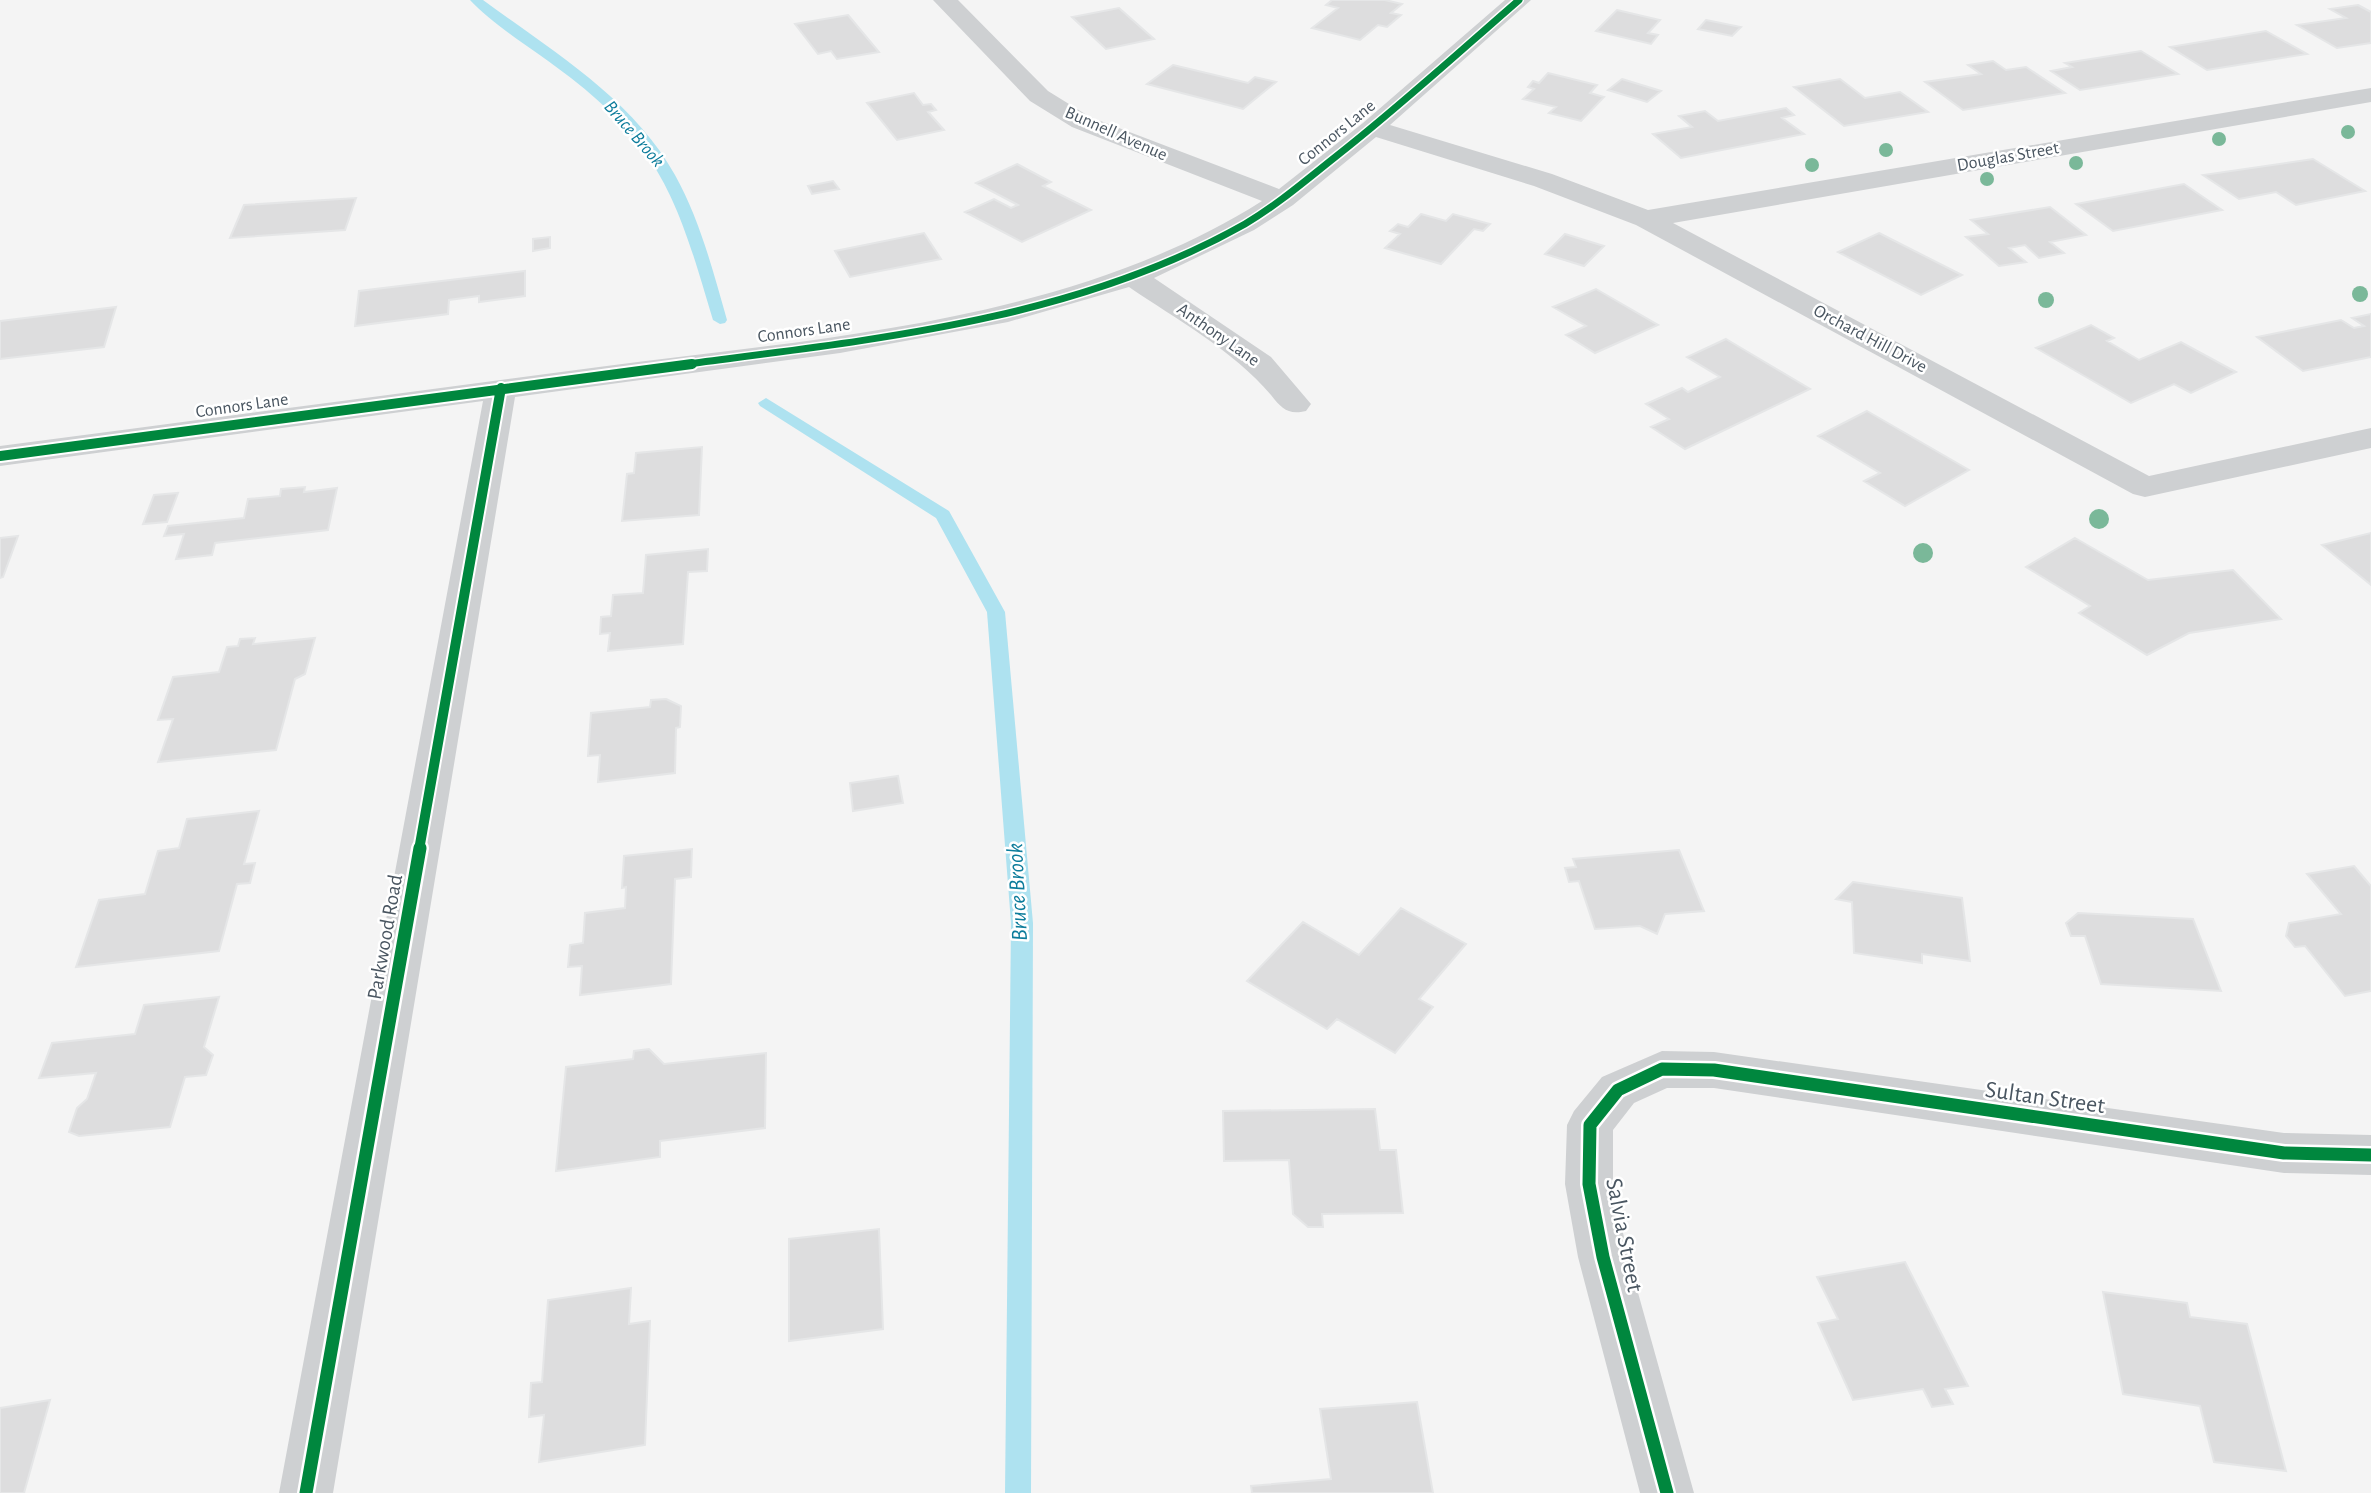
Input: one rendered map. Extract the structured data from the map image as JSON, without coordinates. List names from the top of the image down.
{
  "streets": {
    "street": [
      "Connors Lane",
      "Bunnell Avenue",
      "Douglas Street",
      "Anthony Lane",
      "Orchard Hill Drive",
      "Parkwood Road",
      "Sultan Street",
      "Salvia Street"
    ]
  },
  "crossings": [
    ["Connors Lane", "Bunnell Avenue"],
    ["Connors Lane", "Anthony Lane"],
    ["Connors Lane", "Orchard Hill Drive"],
    ["Connors Lane", "Parkwood Road"],
    ["Douglas Street", "Orchard Hill Drive"],
    ["Sultan Street", "Salvia Street"]
  ],
  "water": ["Bruce Brook"]
}
